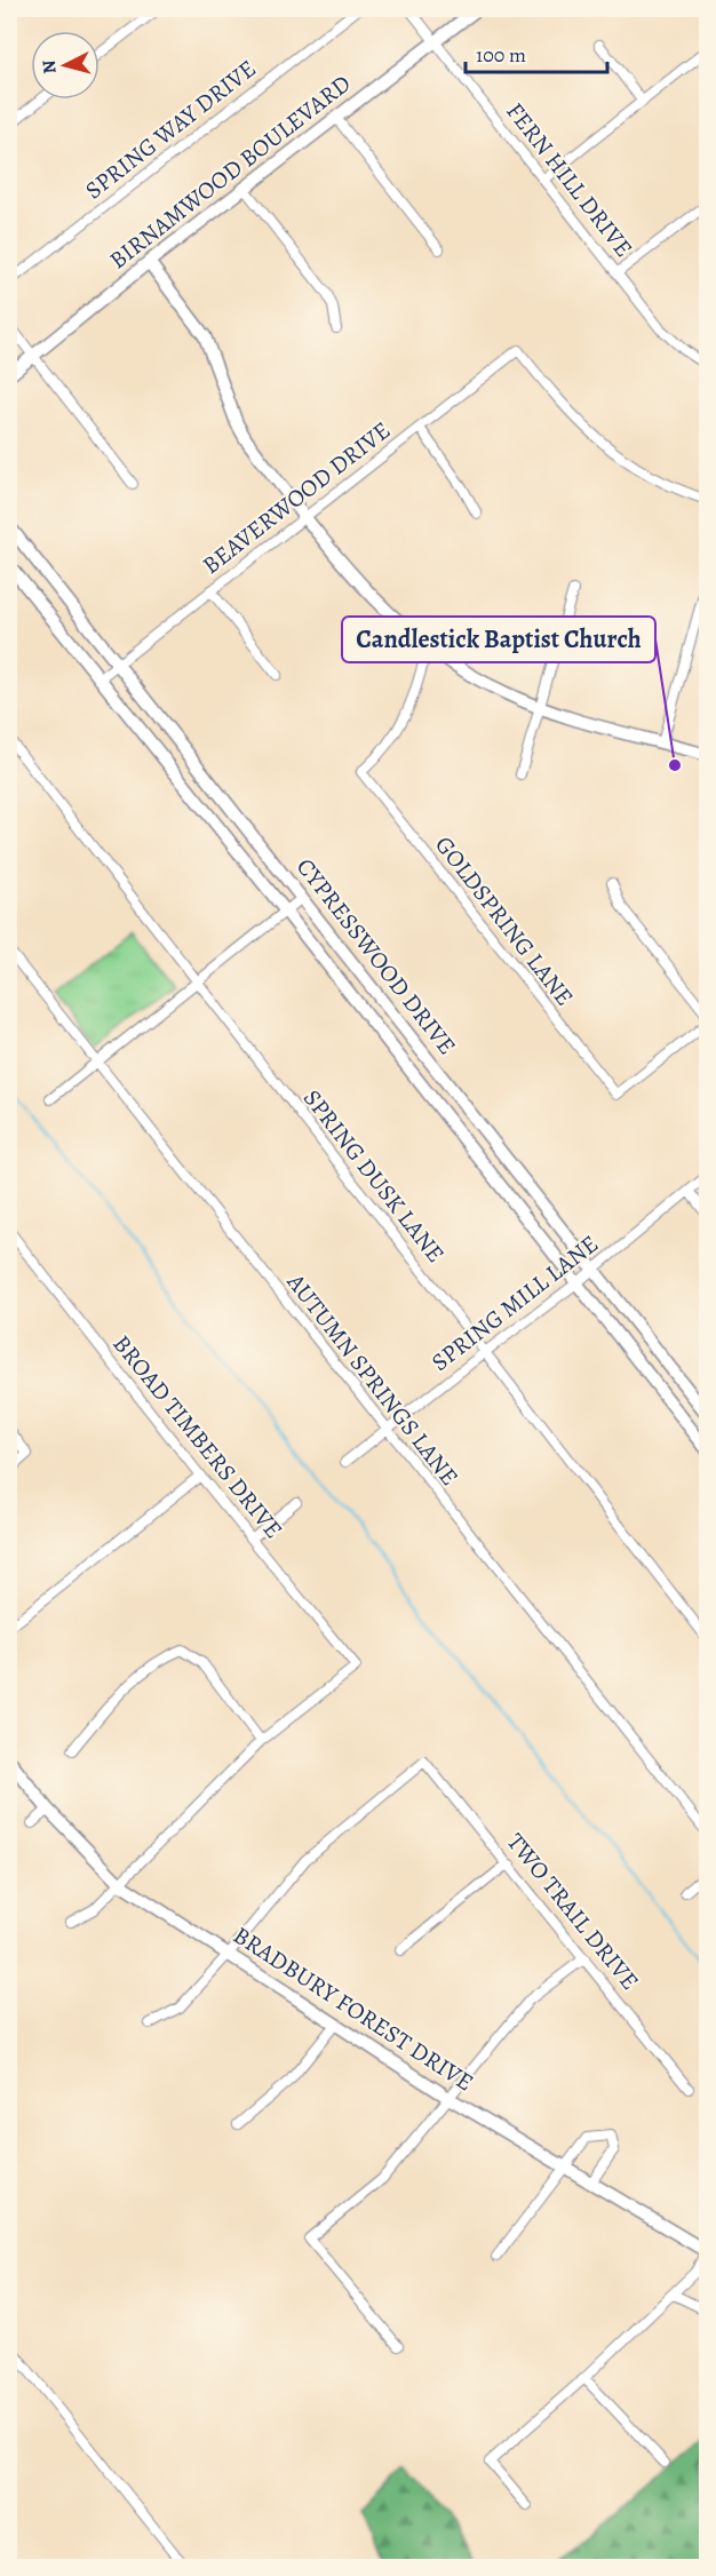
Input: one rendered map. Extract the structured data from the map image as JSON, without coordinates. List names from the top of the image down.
{
  "streets": {
    "main road": ["BIRNAMWOOD BOULEVARD", "CYPRESSWOOD DRIVE", "BRADBURY FOREST DRIVE"],
    "street": [
      "SPRING WAY DRIVE",
      "FERN HILL DRIVE",
      "BEAVERWOOD DRIVE",
      "GOLDSPRING LANE",
      "SPRING DUSK LANE",
      "SPRING MILL LANE",
      "AUTUMN SPRINGS LANE",
      "BROAD TIMBERS DRIVE",
      "TWO TRAIL DRIVE"
    ]
  },
  "crossings": [
    ["BIRNAMWOOD BOULEVARD", "FERN HILL DRIVE"],
    ["BEAVERWOOD DRIVE", "CYPRESSWOOD DRIVE"],
    ["CYPRESSWOOD DRIVE", "SPRING MILL LANE"],
    ["SPRING DUSK LANE", "SPRING MILL LANE"],
    ["SPRING MILL LANE", "AUTUMN SPRINGS LANE"],
    ["TWO TRAIL DRIVE", "BRADBURY FOREST DRIVE"]
  ],
  "places": ["Candlestick Baptist Church"],
  "scale_bar": "100 m",
  "north": "left"
}
